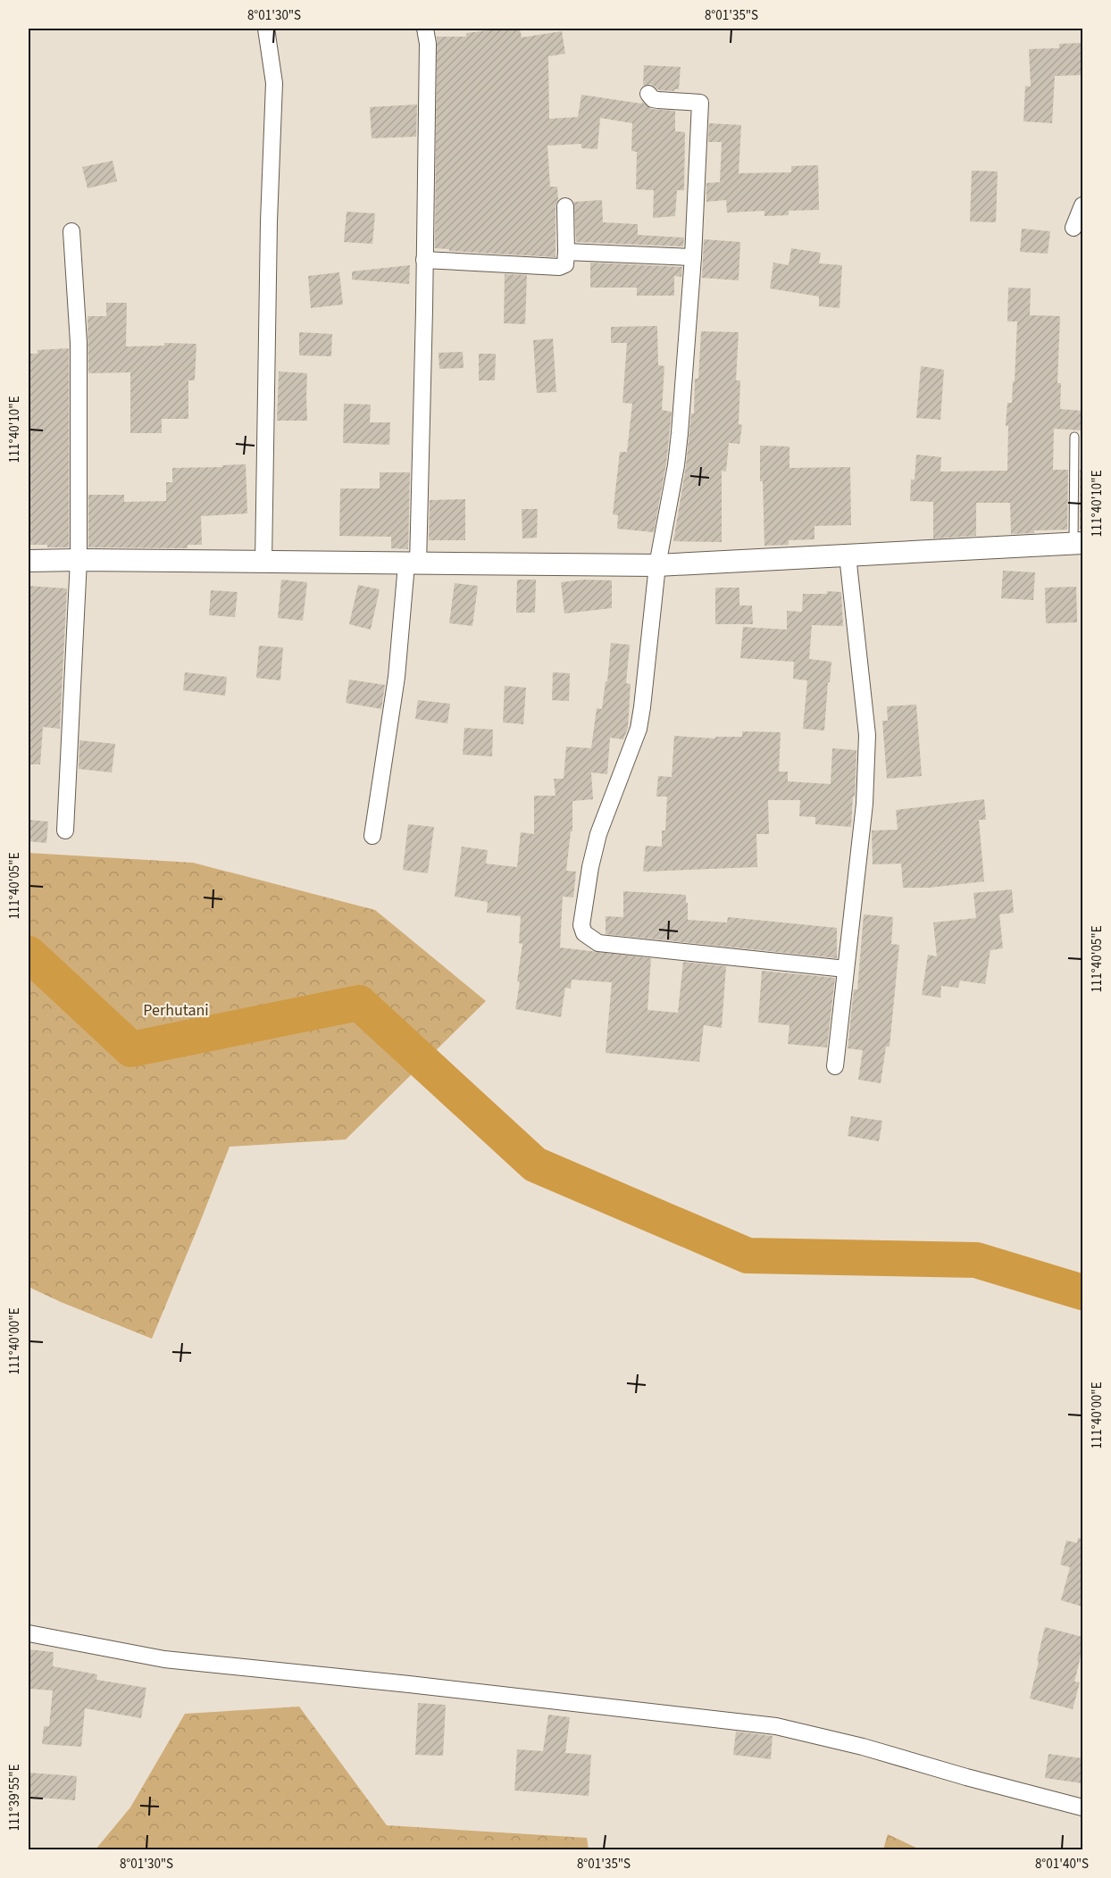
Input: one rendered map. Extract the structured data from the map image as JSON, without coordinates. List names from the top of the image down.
{
  "parks": ["Perhutani"],
  "coordinates": [
    "8°01'30\"S",
    "8°01'35\"S",
    "111°40'10\"E",
    "111°40'05\"E",
    "111°40'00\"E",
    "111°39'55\"E",
    "8°01'40\"S"
  ]
}
